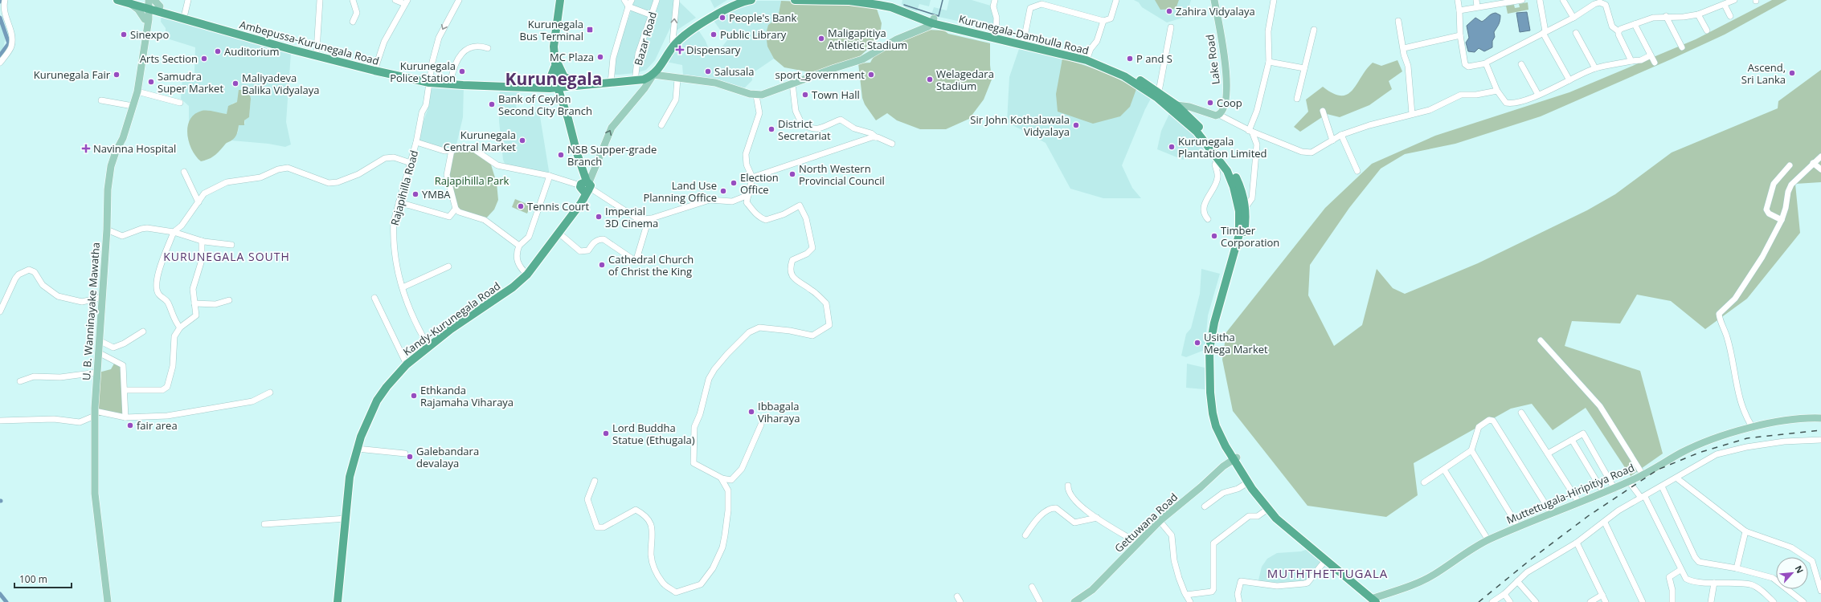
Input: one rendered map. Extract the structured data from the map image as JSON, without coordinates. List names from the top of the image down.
{
  "streets": {
    "highway": ["Kurunegala-Dambulla Road", "Ambepussa-Kurunegala Road", "Kandy-Kurunegala Road"],
    "main road": [
      "Lake Road",
      "U. B. Wanninayake Mawatha",
      "Muttettugala-Hiripitiya Road",
      "Gettuwana Road"
    ],
    "street": ["Bazar Road", "Rajapihilla Road"]
  },
  "crossings": [
    ["Kurunegala-Dambulla Road", "Muttettugala-Hiripitiya Road"],
    ["Kurunegala-Dambulla Road", "Gettuwana Road"],
    ["Ambepussa-Kurunegala Road", "Rajapihilla Road"],
    ["Ambepussa-Kurunegala Road", "U. B. Wanninayake Mawatha"],
    ["Rajapihilla Road", "Kandy-Kurunegala Road"]
  ],
  "districts": ["Kurunegala", "KURUNEGALA SOUTH", "MUTHTHETTUGALA"],
  "parks": ["Rajapihilla Park"],
  "places": {
    "other": [
      "Zahira Vidyalaya",
      "People's Bank",
      "Sinexpo",
      "Public Library",
      "Maligapitiya Athletic Stadium",
      "Auditorium",
      "MC Plaza",
      "Arts Section",
      "P and S",
      "Kurunegala Police Station",
      "Salusala",
      "Ascend, Sri Lanka",
      "Kurunegala Fair",
      "sport_government",
      "Welagedara Stadium",
      "Samudra Super Market",
      "Maliyadeva Balika Vidyalaya",
      "Town Hall",
      "Coop",
      "Bank of Ceylon Second City Branch",
      "Sir John Kothalawala Vidyalaya",
      "District Secretariat",
      "Kurunegala Central Market",
      "Kurunegala Plantation Limited",
      "NSB Supper-grade Branch",
      "North Western Provincial Council",
      "Election Office",
      "Land Use Planning Office",
      "YMBA",
      "Tennis Court",
      "Imperial 3D Cinema",
      "Timber Corporation",
      "Cathedral Church of Christ the King",
      "Usitha Mega Market",
      "Ethkanda Rajamaha Viharaya",
      "Ibbagala Viharaya",
      "fair area",
      "Lord Buddha Statue (Ethugala)",
      "Galebandara devalaya"
    ],
    "transit": ["Kurunegala Bus Terminal"],
    "health": ["Dispensary", "Navinna Hospital"]
  },
  "scale_bar": "100 m",
  "north": "top right"
}
